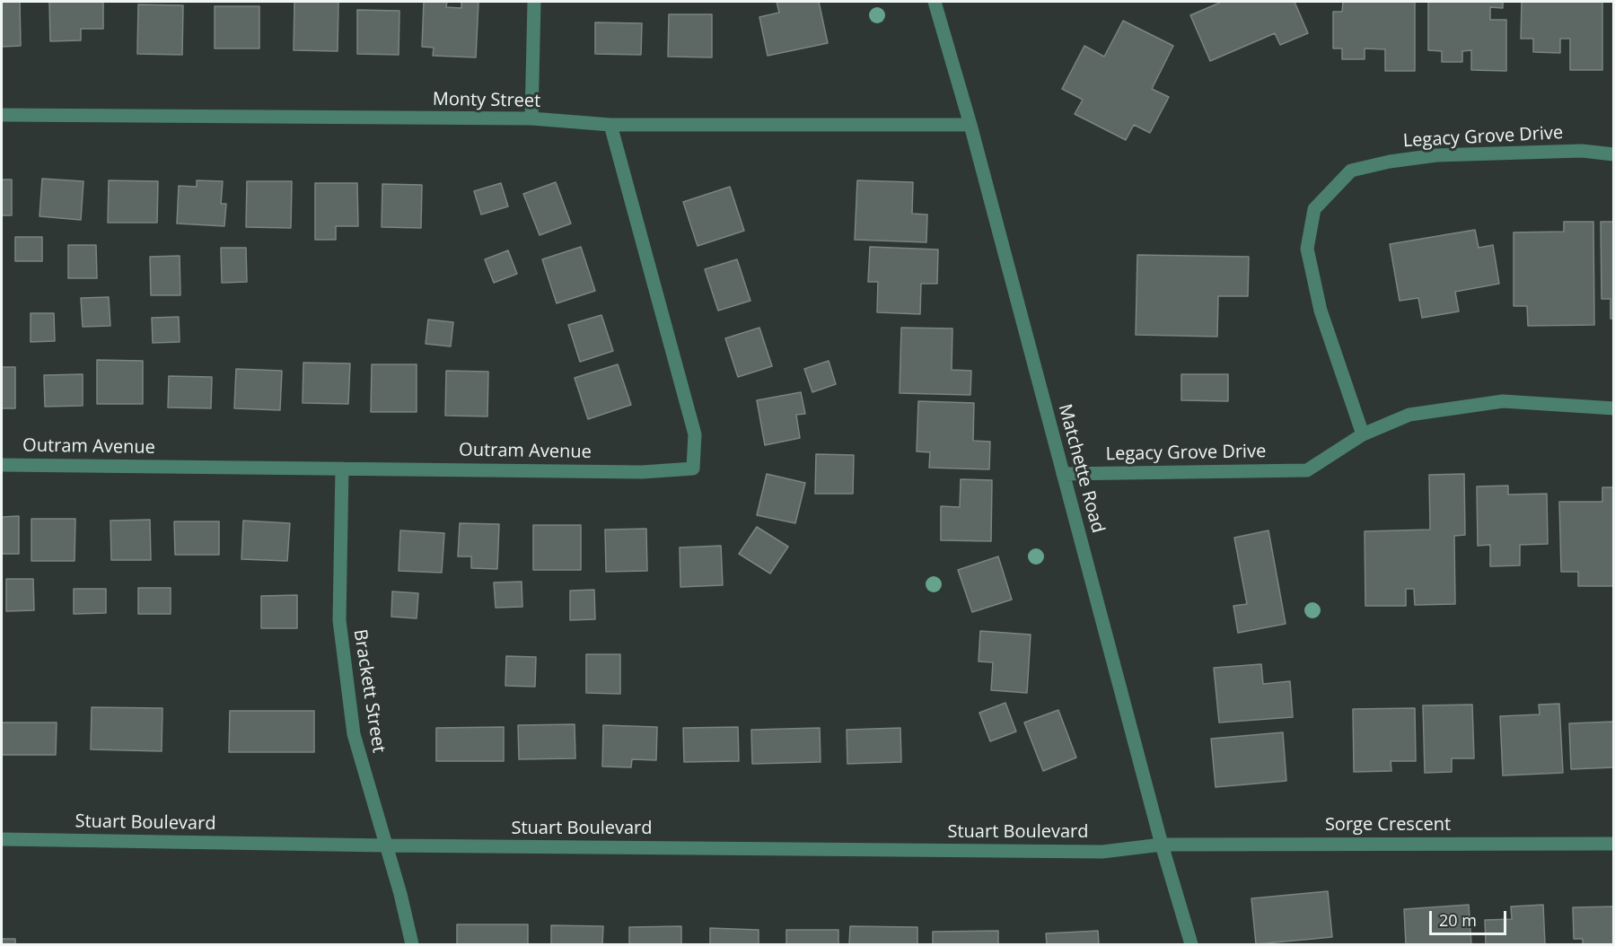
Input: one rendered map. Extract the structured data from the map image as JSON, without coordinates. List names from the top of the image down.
{
  "streets": {
    "street": [
      "Monty Street",
      "Legacy Grove Drive",
      "Outram Avenue",
      "Matchette Road",
      "Brackett Street",
      "Stuart Boulevard",
      "Sorge Crescent"
    ]
  },
  "crossings": [
    ["Monty Street", "Outram Avenue"],
    ["Monty Street", "Matchette Road"],
    ["Legacy Grove Drive", "Matchette Road"],
    ["Outram Avenue", "Brackett Street"],
    ["Matchette Road", "Stuart Boulevard"],
    ["Matchette Road", "Sorge Crescent"],
    ["Brackett Street", "Stuart Boulevard"],
    ["Stuart Boulevard", "Sorge Crescent"]
  ],
  "scale_bar": "20 m"
}
